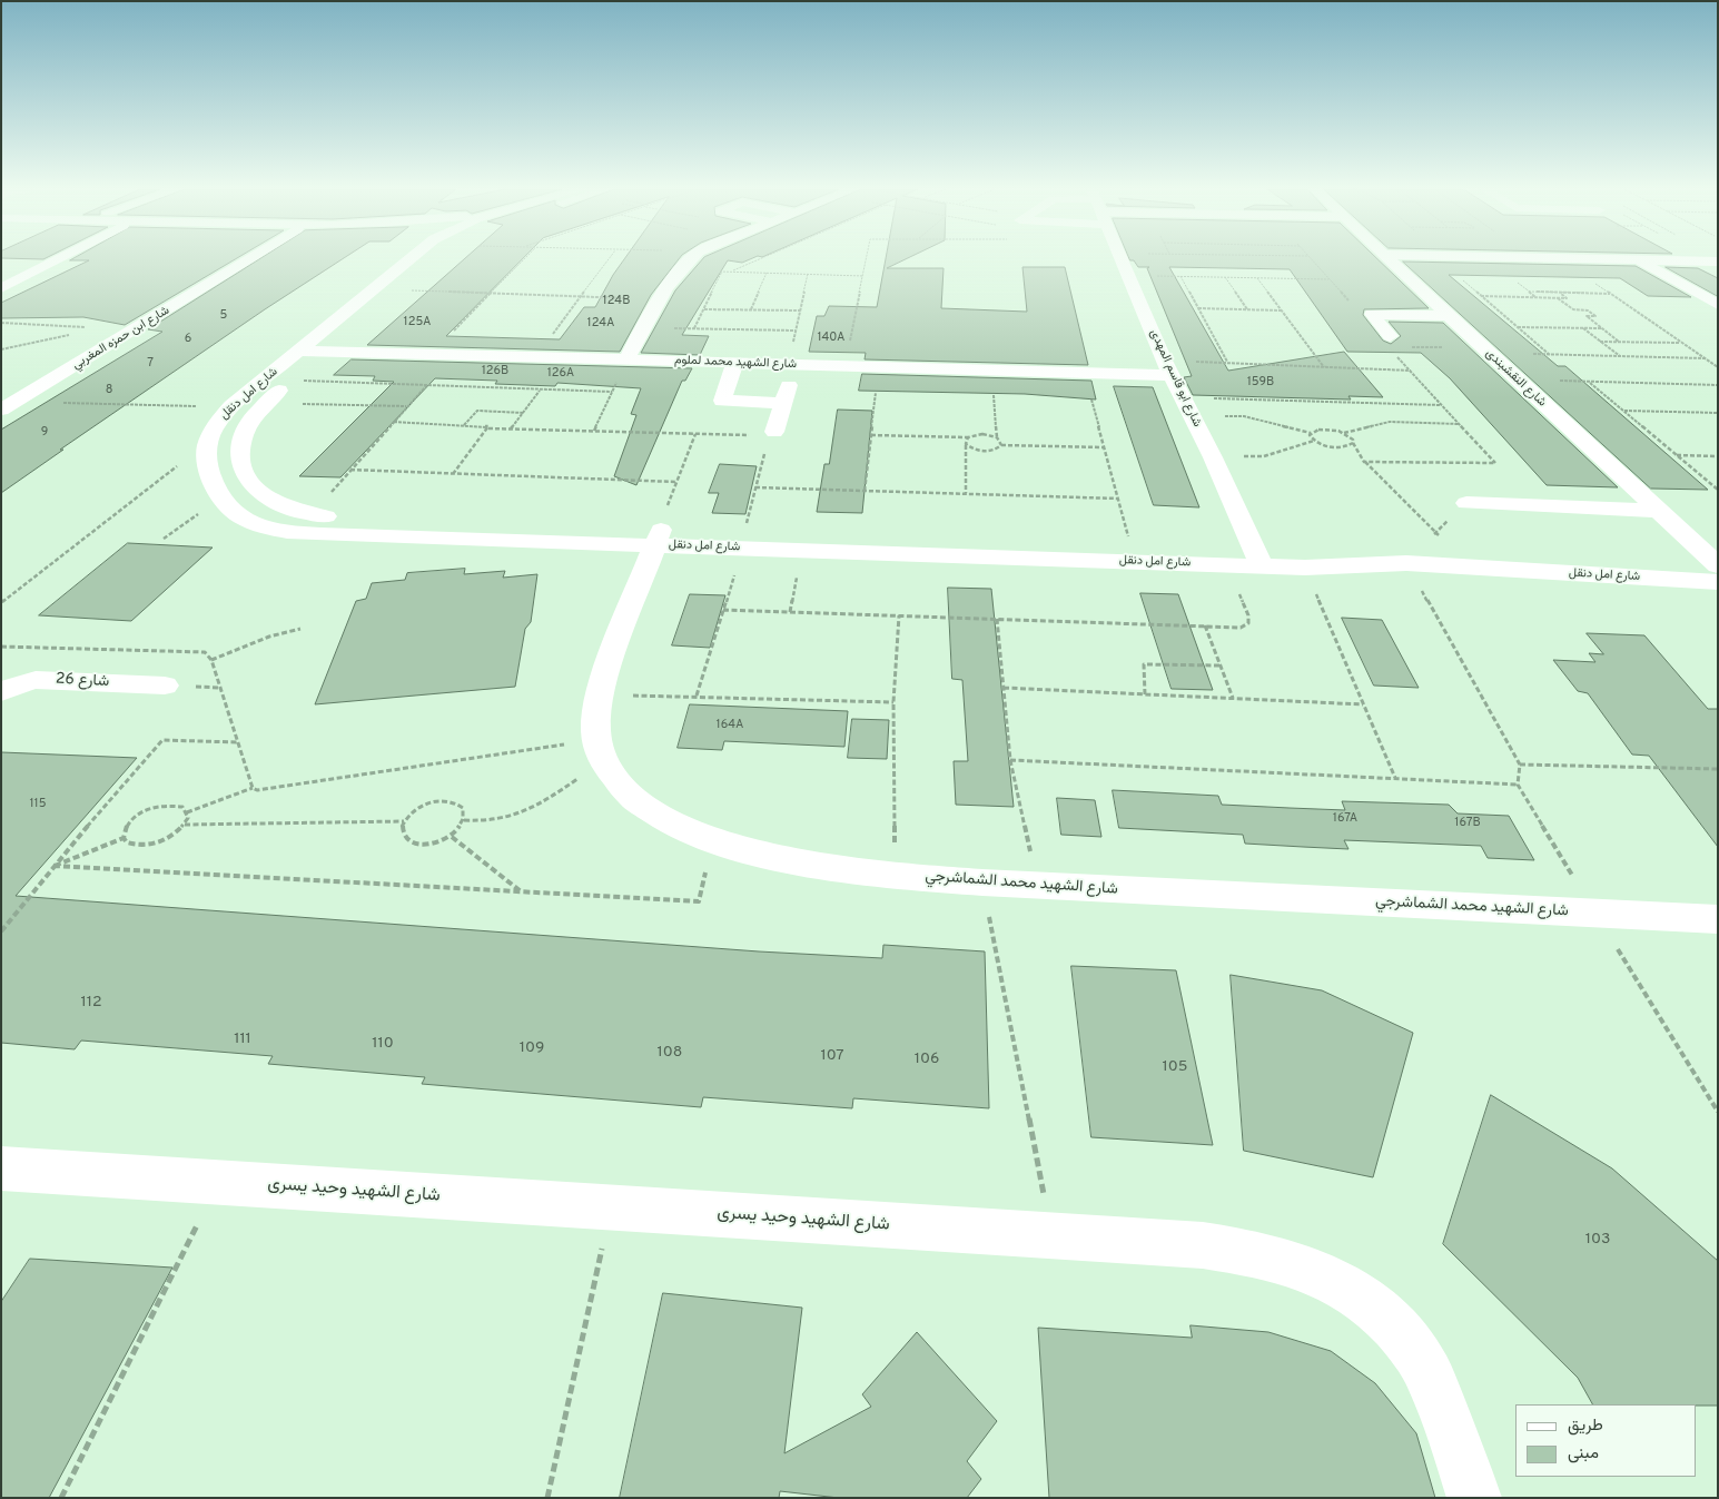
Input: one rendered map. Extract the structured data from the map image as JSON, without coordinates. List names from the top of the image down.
{
  "streets": {
    "street": [
      "شارع ابن حمزه المغربي",
      "شارع الشهيد محمد لملوم",
      "شارع ابو قاسم المهدى",
      "شارع النقشبندى",
      "شارع امل دنقل",
      "شارع 26",
      "شارع الشهيد محمد الشماشرجي",
      "شارع الشهيد وحيد يسرى"
    ]
  },
  "crossings": [
    ["شارع الشهيد محمد لملوم", "شارع ابو قاسم المهدى"],
    ["شارع الشهيد محمد لملوم", "شارع امل دنقل"],
    ["شارع ابو قاسم المهدى", "شارع امل دنقل"],
    ["شارع النقشبندى", "شارع امل دنقل"]
  ],
  "house_numbers": [
    "124B",
    "5",
    "125A",
    "124A",
    "140A",
    "6",
    "7",
    "126B",
    "126A",
    "159B",
    "8",
    "9",
    "164A",
    "115",
    "167A",
    "167B",
    "112",
    "111",
    "110",
    "109",
    "108",
    "107",
    "106",
    "105",
    "103"
  ],
  "legend": ["طريق", "مبنى"]
}
